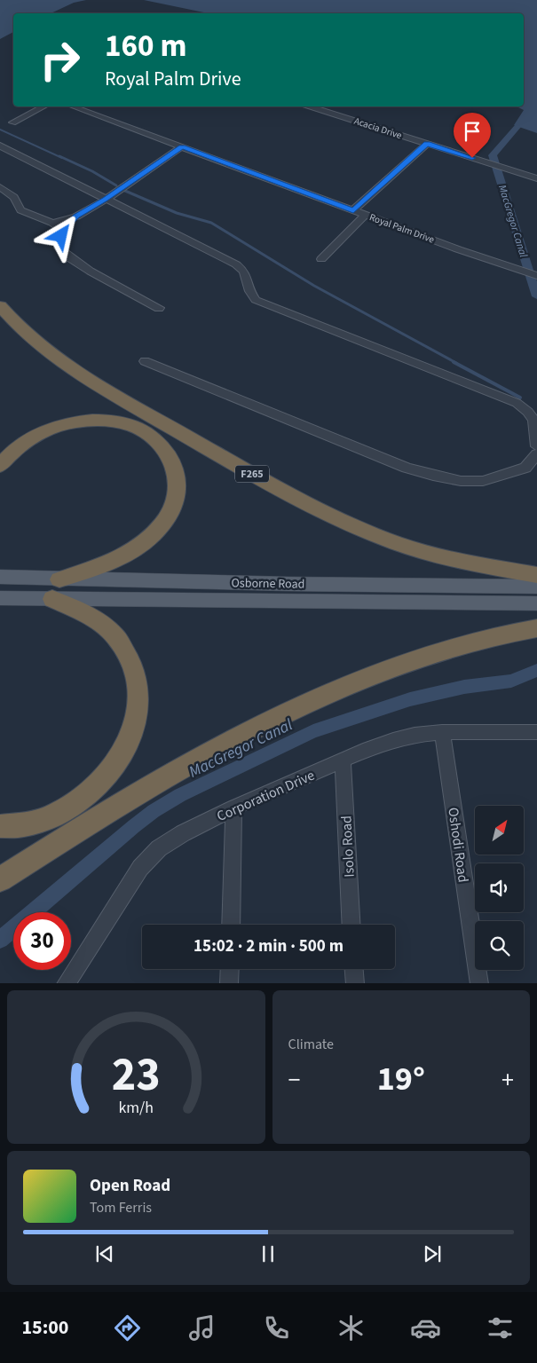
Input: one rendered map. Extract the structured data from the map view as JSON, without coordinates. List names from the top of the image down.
{
  "streets": {
    "highway": ["F265"],
    "main road": ["Osborne Road"],
    "street": [
      "Acacia Drive",
      "Royal Palm Drive",
      "Corporation Drive",
      "Oshodi Road",
      "Isolo Road"
    ]
  },
  "crossings": [
    ["Corporation Drive", "Oshodi Road"],
    ["Corporation Drive", "Isolo Road"]
  ],
  "water": ["MacGregor Canal"],
  "north": "top right",
  "page": {
    "turn": ["160 m", "Royal Palm Drive"],
    "limit": "30",
    "trip": "15:02 · 2 min · 500 m",
    "tile": "Climate",
    "heat": ["−", "19°", "+"],
    "song": ["Open Road", "Tom Ferris"],
    "tabs": "15:00",
    "gauge": ["23", "km/h"]
  }
}
